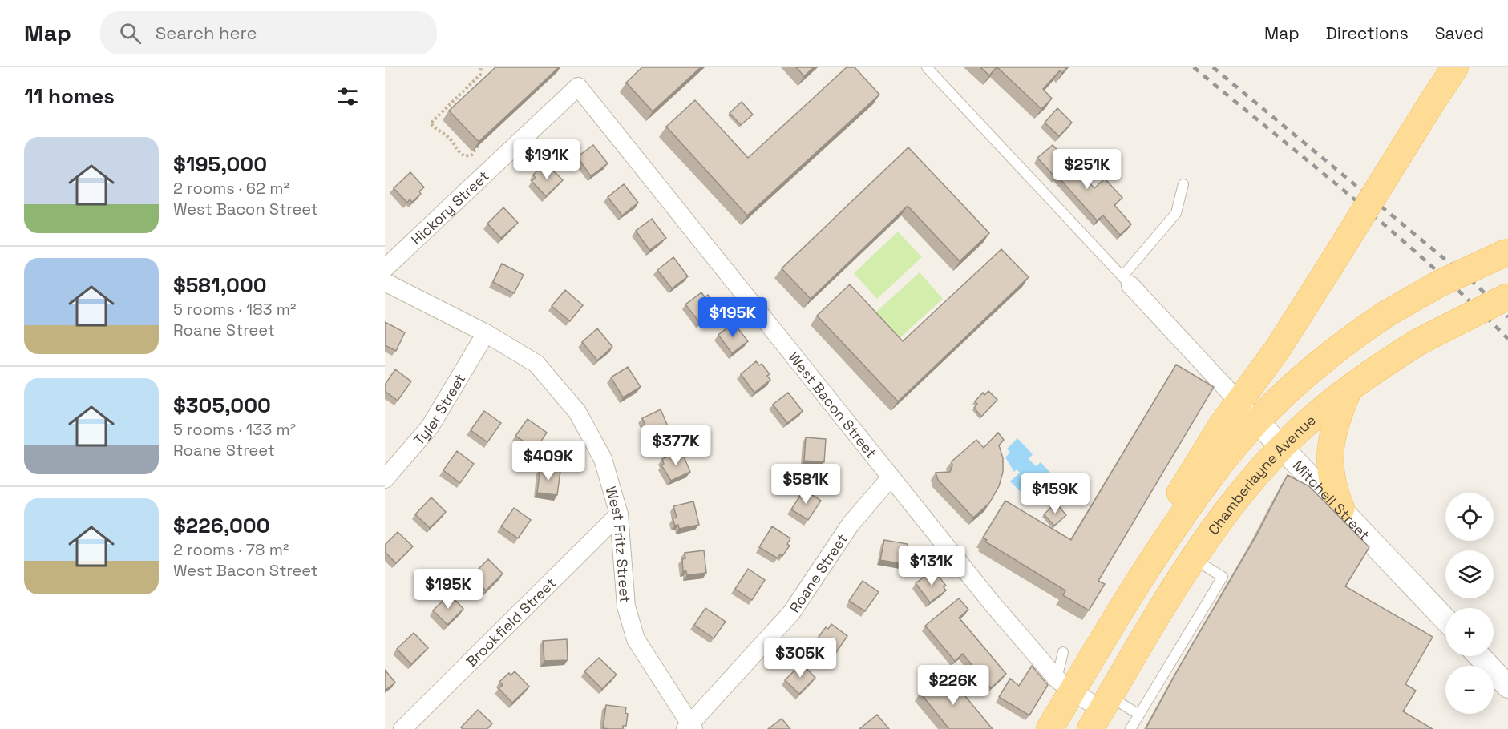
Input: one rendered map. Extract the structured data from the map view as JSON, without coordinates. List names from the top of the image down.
{
  "streets": {
    "main road": ["Chamberlayne Avenue"],
    "street": [
      "Hickory Street",
      "West Bacon Street",
      "Tyler Street",
      "Mitchell Street",
      "West Fritz Street",
      "Roane Street",
      "Brookfield Street"
    ]
  },
  "crossings": [
    ["Hickory Street", "West Bacon Street"],
    ["West Bacon Street", "Chamberlayne Avenue"],
    ["West Bacon Street", "Roane Street"],
    ["Tyler Street", "West Fritz Street"],
    ["Chamberlayne Avenue", "Mitchell Street"],
    ["West Fritz Street", "Roane Street"],
    ["West Fritz Street", "Brookfield Street"]
  ],
  "page": {
    "header": "Map",
    "search": "Search here",
    "nav": ["Map", "Directions", "Saved"],
    "heading": "11 homes",
    "list": [
      {
        "name": "$195,000",
        "note": "2 rooms · 62 m² · West Bacon Street"
      },
      {
        "name": "$581,000",
        "note": "5 rooms · 183 m² · Roane Street"
      },
      {
        "name": "$305,000",
        "note": "5 rooms · 133 m² · Roane Street"
      },
      {
        "name": "$226,000",
        "note": "2 rooms · 78 m² · West Bacon Street"
      }
    ],
    "price": [
      "$191K",
      "$251K",
      "$195K",
      "$377K",
      "$409K",
      "$581K",
      "$159K",
      "$131K",
      "$195K",
      "$305K",
      "$226K"
    ],
    "map_buttons": ["+", "−"]
  }
}
